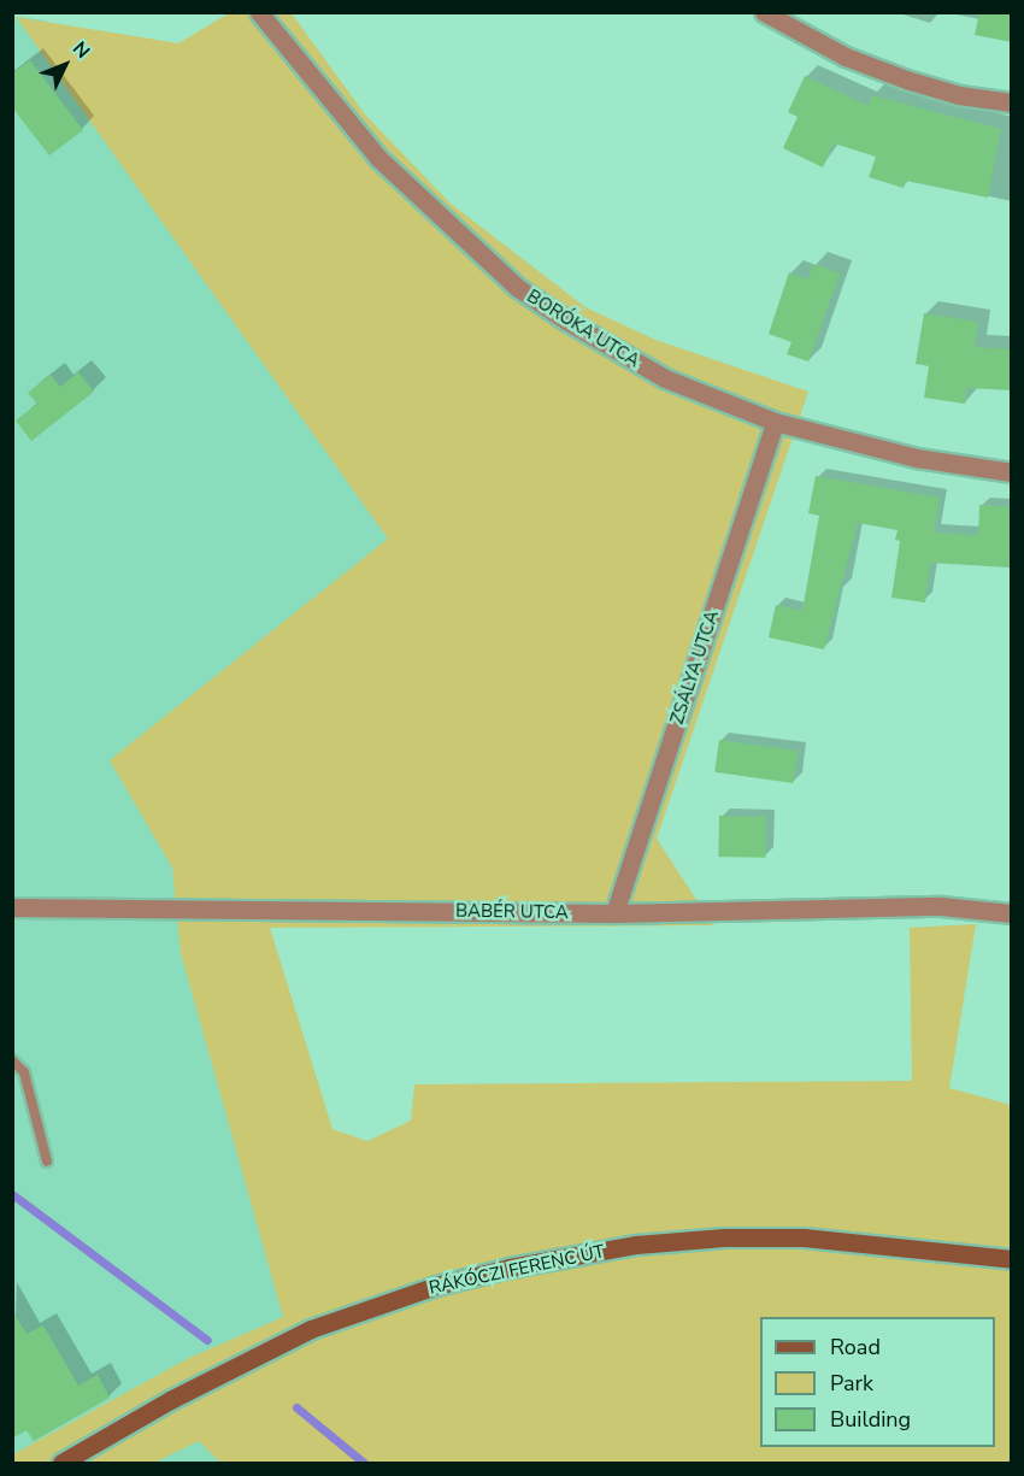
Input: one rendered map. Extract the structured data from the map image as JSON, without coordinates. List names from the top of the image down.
{
  "streets": {
    "main road": ["RÁKÓCZI FERENC ÚT"],
    "street": ["BORÓKA UTCA", "ZSÁLYA UTCA", "BABÉR UTCA"]
  },
  "crossings": [
    ["BORÓKA UTCA", "ZSÁLYA UTCA"],
    ["ZSÁLYA UTCA", "BABÉR UTCA"]
  ],
  "legend": ["Road", "Park", "Building"],
  "north": "top right"
}
